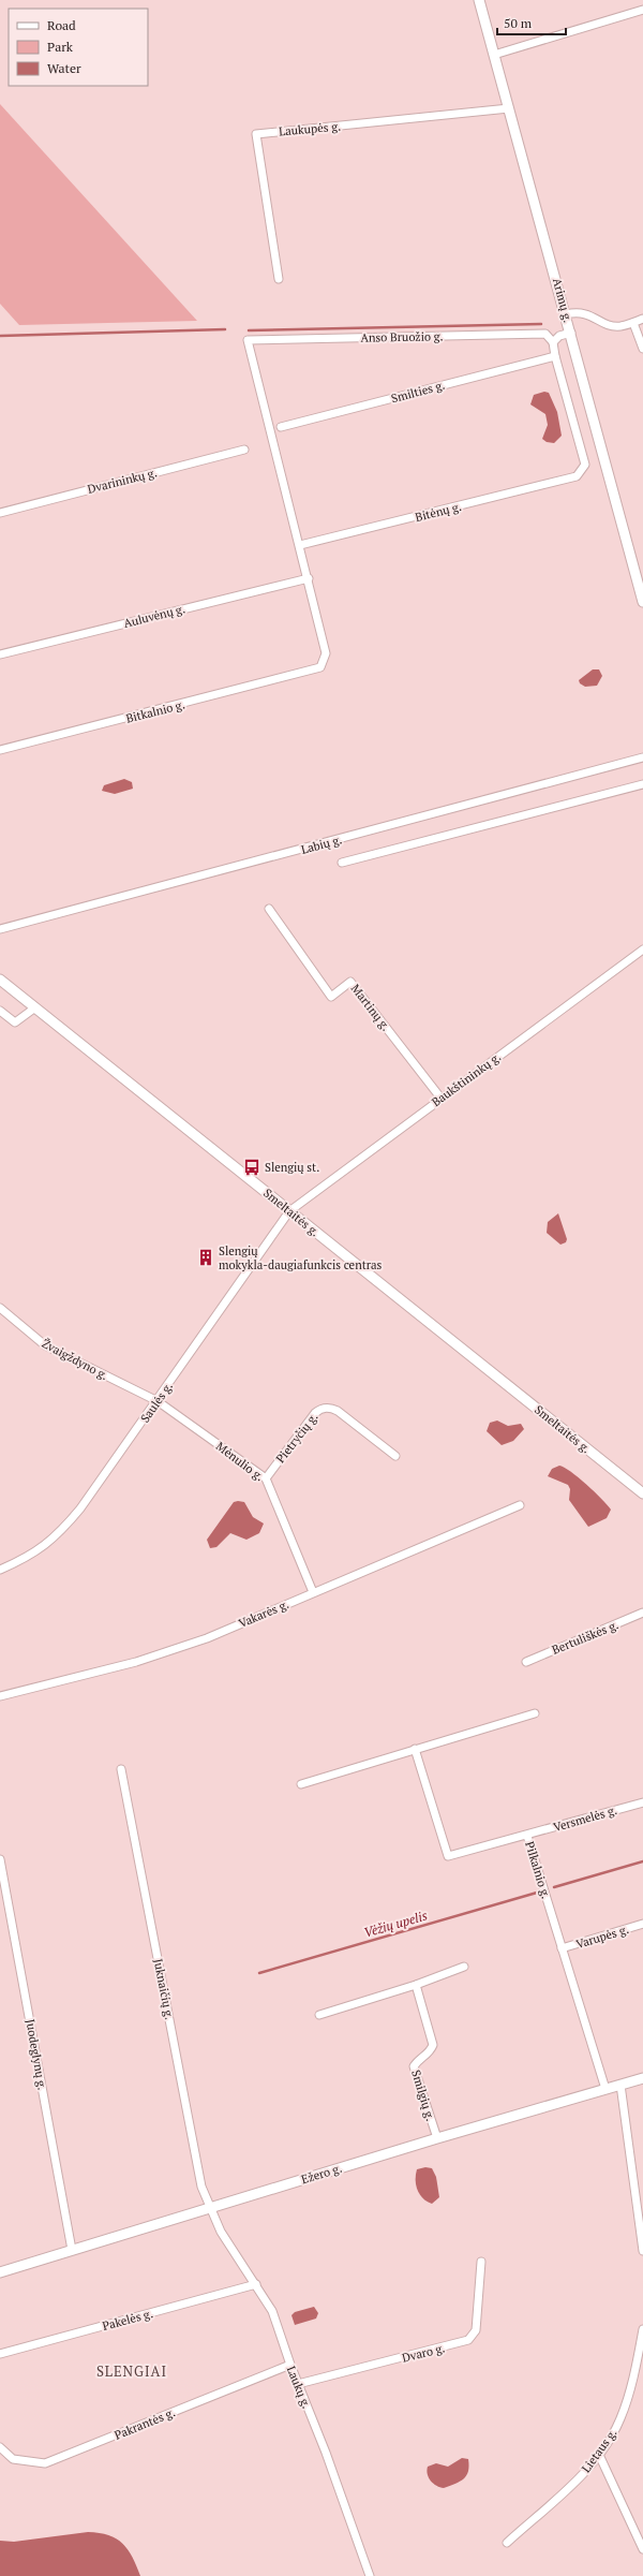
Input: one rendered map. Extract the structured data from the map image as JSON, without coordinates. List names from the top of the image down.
{
  "streets": {
    "main road": ["Arimų g.", "Smeltaitės g.", "Ežero g."],
    "street": [
      "Laukupės g.",
      "Anso Bruožio g.",
      "Smilties g.",
      "Dvarininkų g.",
      "Bitėnų g.",
      "Auluvėnų g.",
      "Bitkalnio g.",
      "Labių g.",
      "Martinų g.",
      "Baukštininkų g.",
      "Žvaigždyno g.",
      "Saulės g.",
      "Pietryčių g.",
      "Mėnulio g.",
      "Vakarės g.",
      "Bertuliškės g.",
      "Versmelės g.",
      "Pilkalnio g.",
      "Varupės g.",
      "Juknaičių g.",
      "Juodeglynų g.",
      "Smilgių g.",
      "Pakelės g.",
      "Dvaro g.",
      "Laukų g.",
      "Pakrantės g.",
      "Lietaus g."
    ]
  },
  "crossings": [
    ["Laukupės g.", "Arimų g."],
    ["Anso Bruožio g.", "Bitėnų g."],
    ["Smilties g.", "Bitėnų g."],
    ["Auluvėnų g.", "Bitkalnio g."],
    ["Martinų g.", "Baukštininkų g."],
    ["Baukštininkų g.", "Smeltaitės g."],
    ["Baukštininkų g.", "Saulės g."],
    ["Smeltaitės g.", "Saulės g."],
    ["Žvaigždyno g.", "Saulės g."],
    ["Žvaigždyno g.", "Mėnulio g."],
    ["Saulės g.", "Mėnulio g."],
    ["Pietryčių g.", "Mėnulio g."],
    ["Mėnulio g.", "Vakarės g."],
    ["Versmelės g.", "Pilkalnio g."],
    ["Pilkalnio g.", "Varupės g."],
    ["Pilkalnio g.", "Ežero g."],
    ["Juknaičių g.", "Ežero g."],
    ["Juknaičių g.", "Laukų g."],
    ["Juodeglynų g.", "Ežero g."],
    ["Smilgių g.", "Ežero g."],
    ["Ežero g.", "Laukų g."],
    ["Pakelės g.", "Laukų g."],
    ["Dvaro g.", "Laukų g."],
    ["Laukų g.", "Pakrantės g."]
  ],
  "districts": ["SLENGIAI"],
  "water": ["Vėžių upelis"],
  "places": {
    "bus stop": ["Slengių st."],
    "building": ["Slengių mokykla-daugiafunkcis centras"]
  },
  "legend": ["Road", "Park", "Water"],
  "scale_bar": "50 m"
}
